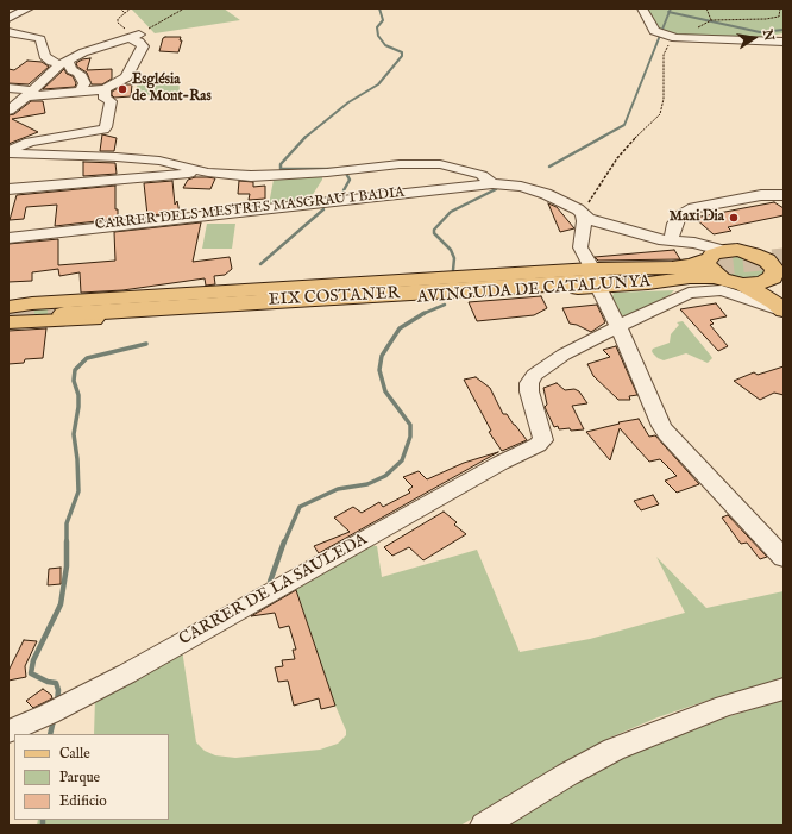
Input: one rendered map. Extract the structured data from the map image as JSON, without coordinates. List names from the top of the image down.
{
  "streets": {
    "highway": ["EIX COSTANER"],
    "main road": ["AVINGUDA DE CATALUNYA"],
    "street": ["CARRER DELS MESTRES MASGRAU I BADIA", "CARRER DE LA SAULEDA"]
  },
  "crossings": [
    ["AVINGUDA DE CATALUNYA", "EIX COSTANER"]
  ],
  "places": ["Església de Mont-Ras", "Maxi Dia"],
  "legend": ["Calle", "Parque", "Edificio"],
  "north": "right"
}
